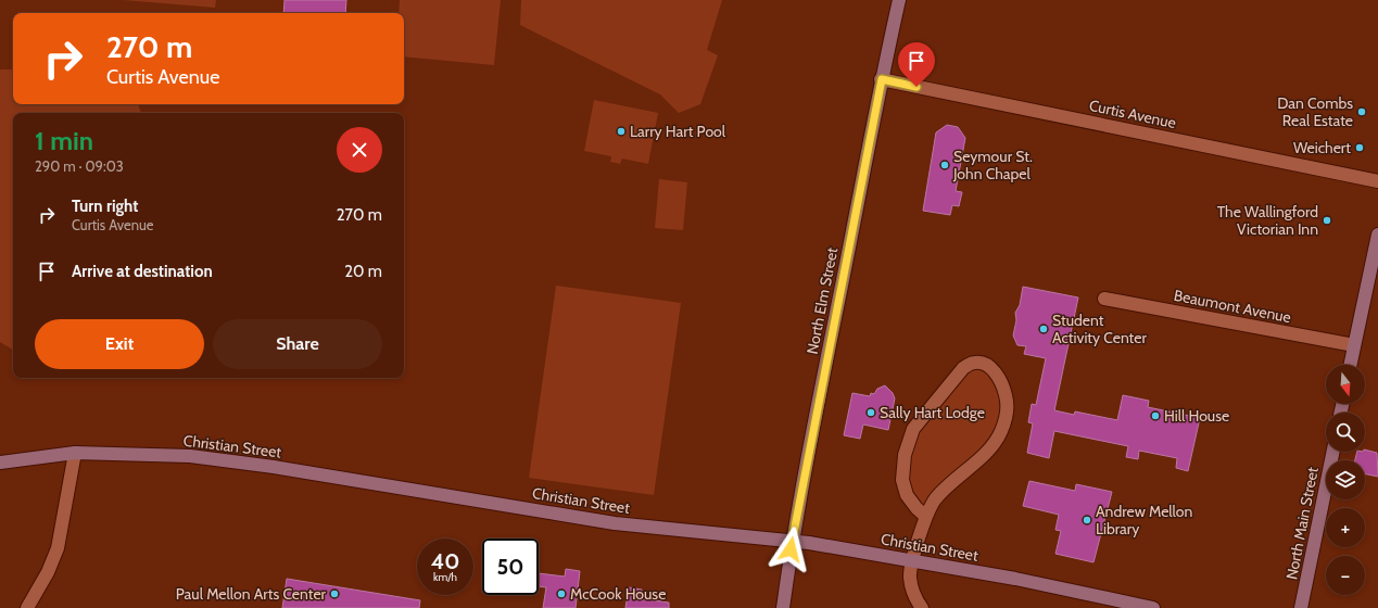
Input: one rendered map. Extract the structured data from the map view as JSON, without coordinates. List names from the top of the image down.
{
  "streets": {
    "main road": ["North Elm Street", "Christian Street", "North Main Street"],
    "street": ["Curtis Avenue", "Beaumont Avenue"]
  },
  "crossings": [
    ["Curtis Avenue", "North Elm Street"],
    ["North Elm Street", "Christian Street"]
  ],
  "places": [
    "Dan Combs Real Estate",
    "Larry Hart Pool",
    "Weichert",
    "Seymour St. John Chapel",
    "The Wallingford Victorian Inn",
    "Student Activity Center",
    "Sally Hart Lodge",
    "Hill House",
    "Andrew Mellon Library",
    "Paul Mellon Arts Center",
    "McCook House"
  ],
  "north": "bottom",
  "page": {
    "turn": ["270 m", "Curtis Avenue"],
    "heading": ["1 min", "290 m · 09:03"],
    "list": [
      {
        "name": "Turn right",
        "note": "Curtis Avenue",
        "value": "270 m"
      },
      {
        "name": "Arrive at destination",
        "value": "20 m"
      }
    ],
    "buttons": ["Exit", "Share"],
    "map_buttons": ["+", "−"],
    "speed": "40 km/h",
    "limit": "50"
  }
}
